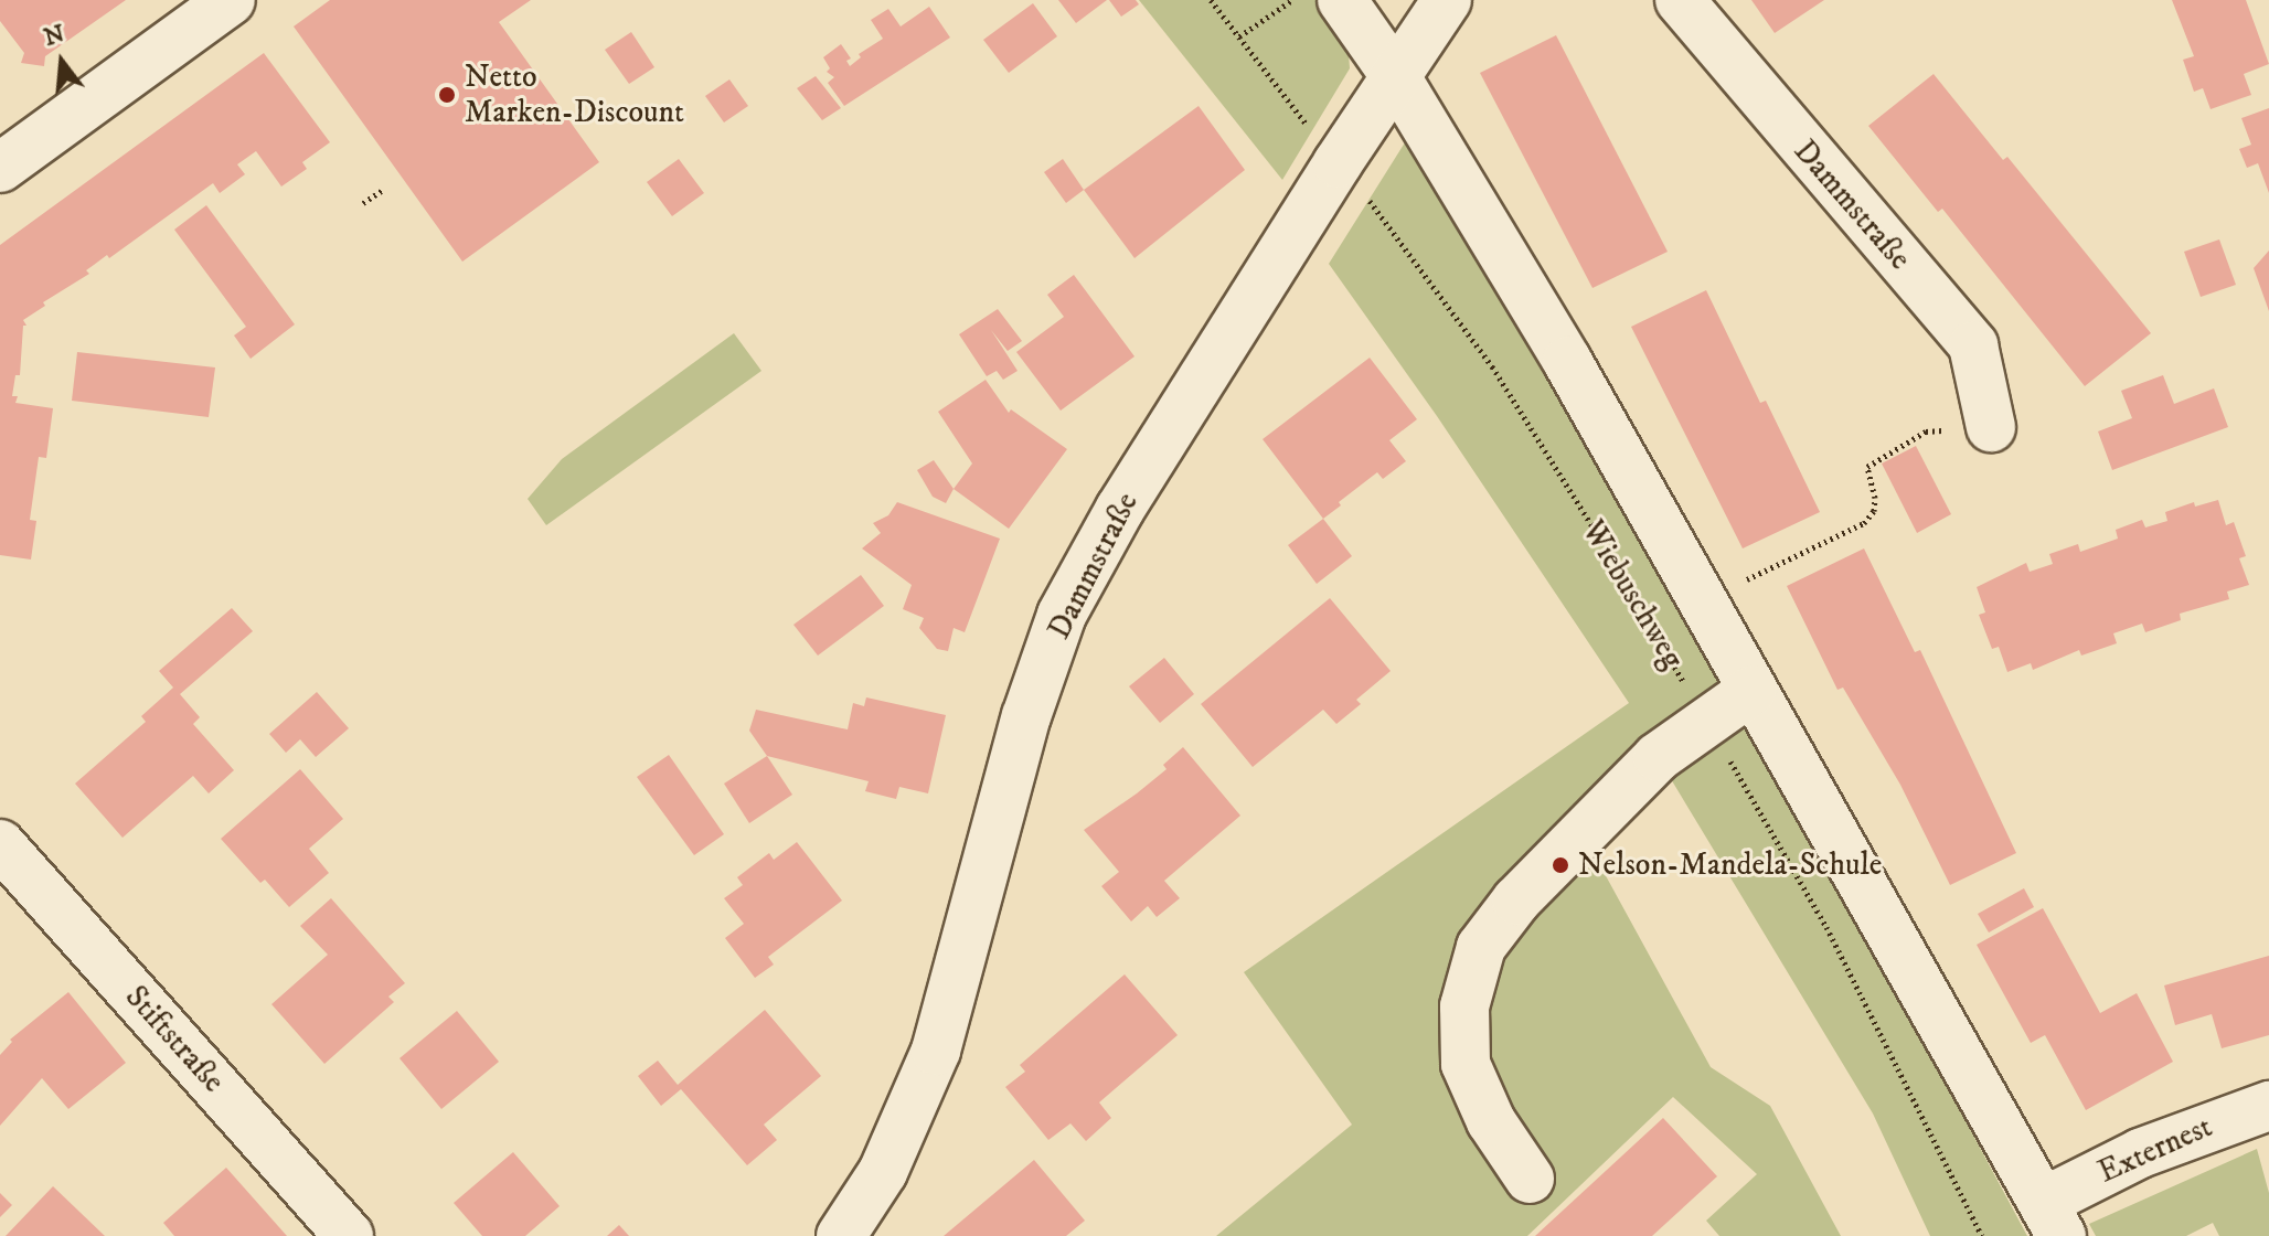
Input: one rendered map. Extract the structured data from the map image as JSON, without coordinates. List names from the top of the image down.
{
  "streets": {
    "street": [
      "Dammstraße",
      "Wiebuschweg",
      "Stiftstraße",
      "Externest"
    ]
  },
  "crossings": [
    ["Dammstraße", "Wiebuschweg"],
    ["Wiebuschweg", "Externest"]
  ],
  "places": ["Netto Marken-Discount", "Nelson-Mandela-Schule"],
  "north": "top"
}
